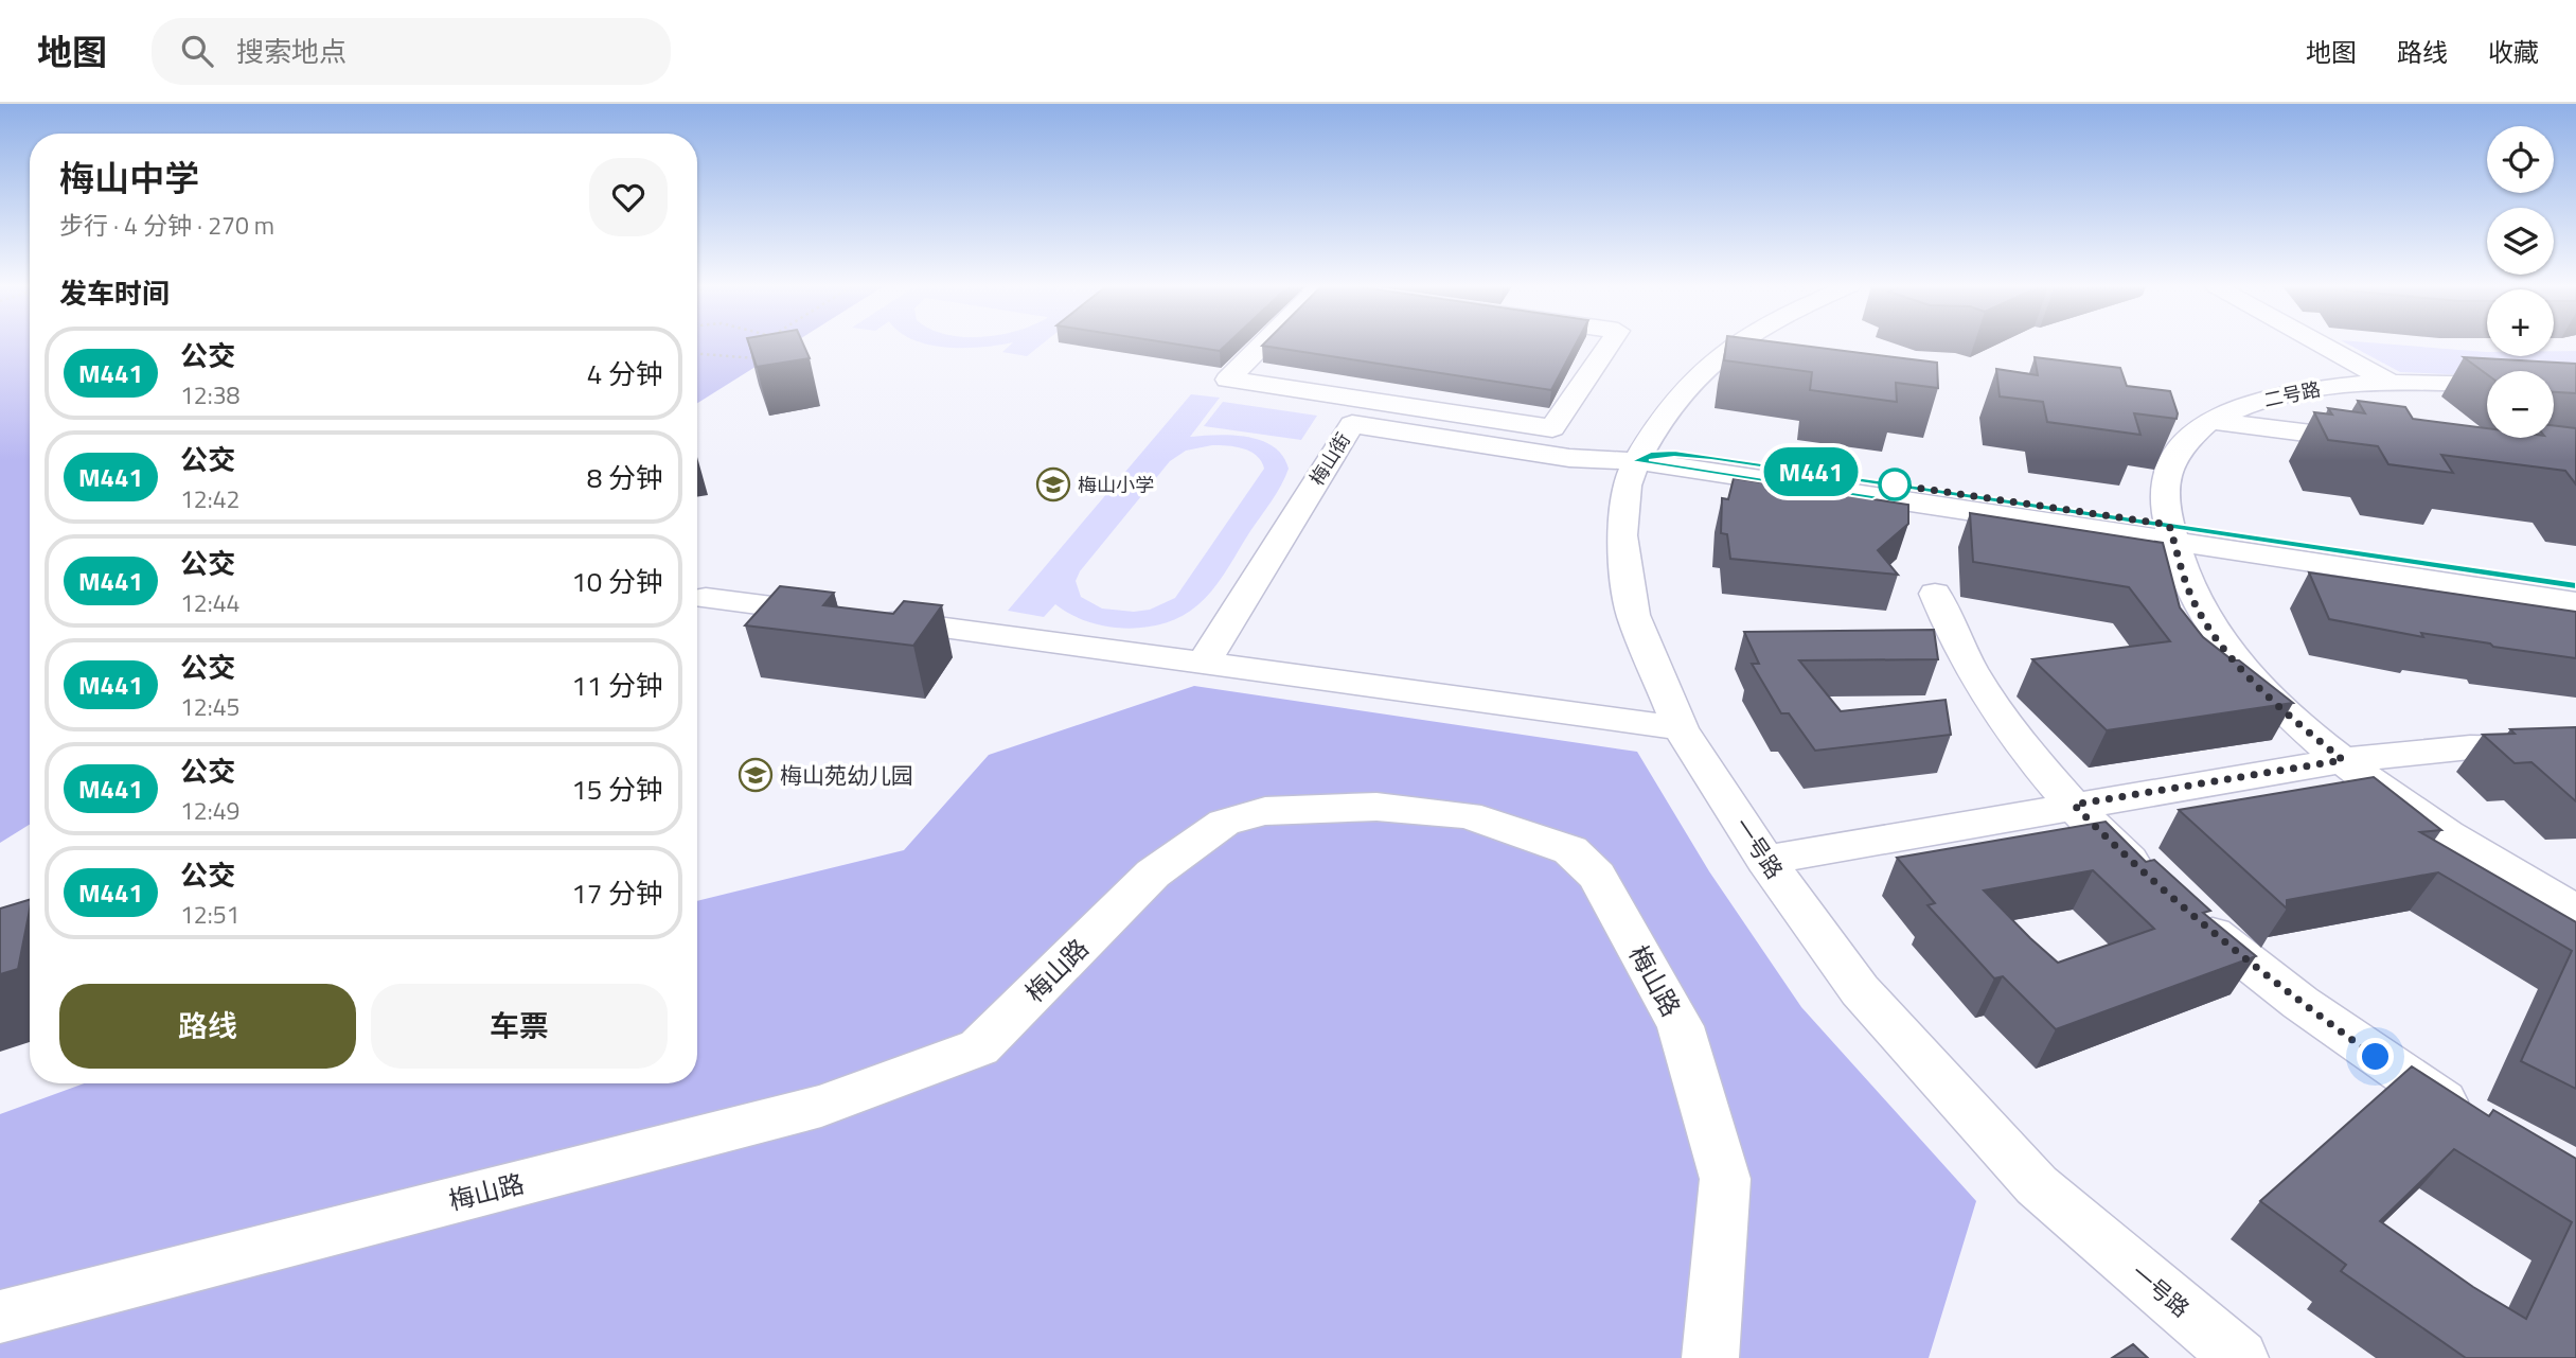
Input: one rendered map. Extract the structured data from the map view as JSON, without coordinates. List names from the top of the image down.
{
  "streets": {
    "street": [
      "二号路",
      "梅山街",
      "一号路",
      "梅山路"
    ]
  },
  "crossings": [
    ["二号路", "梅山街"],
    ["梅山街", "一号路"]
  ],
  "places": {
    "school or university": ["梅山小学", "梅山苑幼儿园"]
  },
  "lines": ["bus line M441"],
  "page": {
    "header": "地图",
    "search": "搜索地点",
    "nav": ["地图", "路线", "收藏"],
    "on_map": "M441",
    "map_buttons": ["+", "−"],
    "heading": [
      ["梅山中学", "步行 · 4 分钟 · 270 m"],
      "发车时间"
    ],
    "list": [
      {
        "mark": "M441",
        "name": "公交",
        "note": "12:38",
        "value": "4 分钟"
      },
      {
        "mark": "M441",
        "name": "公交",
        "note": "12:42",
        "value": "8 分钟"
      },
      {
        "mark": "M441",
        "name": "公交",
        "note": "12:44",
        "value": "10 分钟"
      },
      {
        "mark": "M441",
        "name": "公交",
        "note": "12:45",
        "value": "11 分钟"
      },
      {
        "mark": "M441",
        "name": "公交",
        "note": "12:49",
        "value": "15 分钟"
      },
      {
        "mark": "M441",
        "name": "公交",
        "note": "12:51",
        "value": "17 分钟"
      }
    ],
    "buttons": ["路线", "车票"]
  }
}
